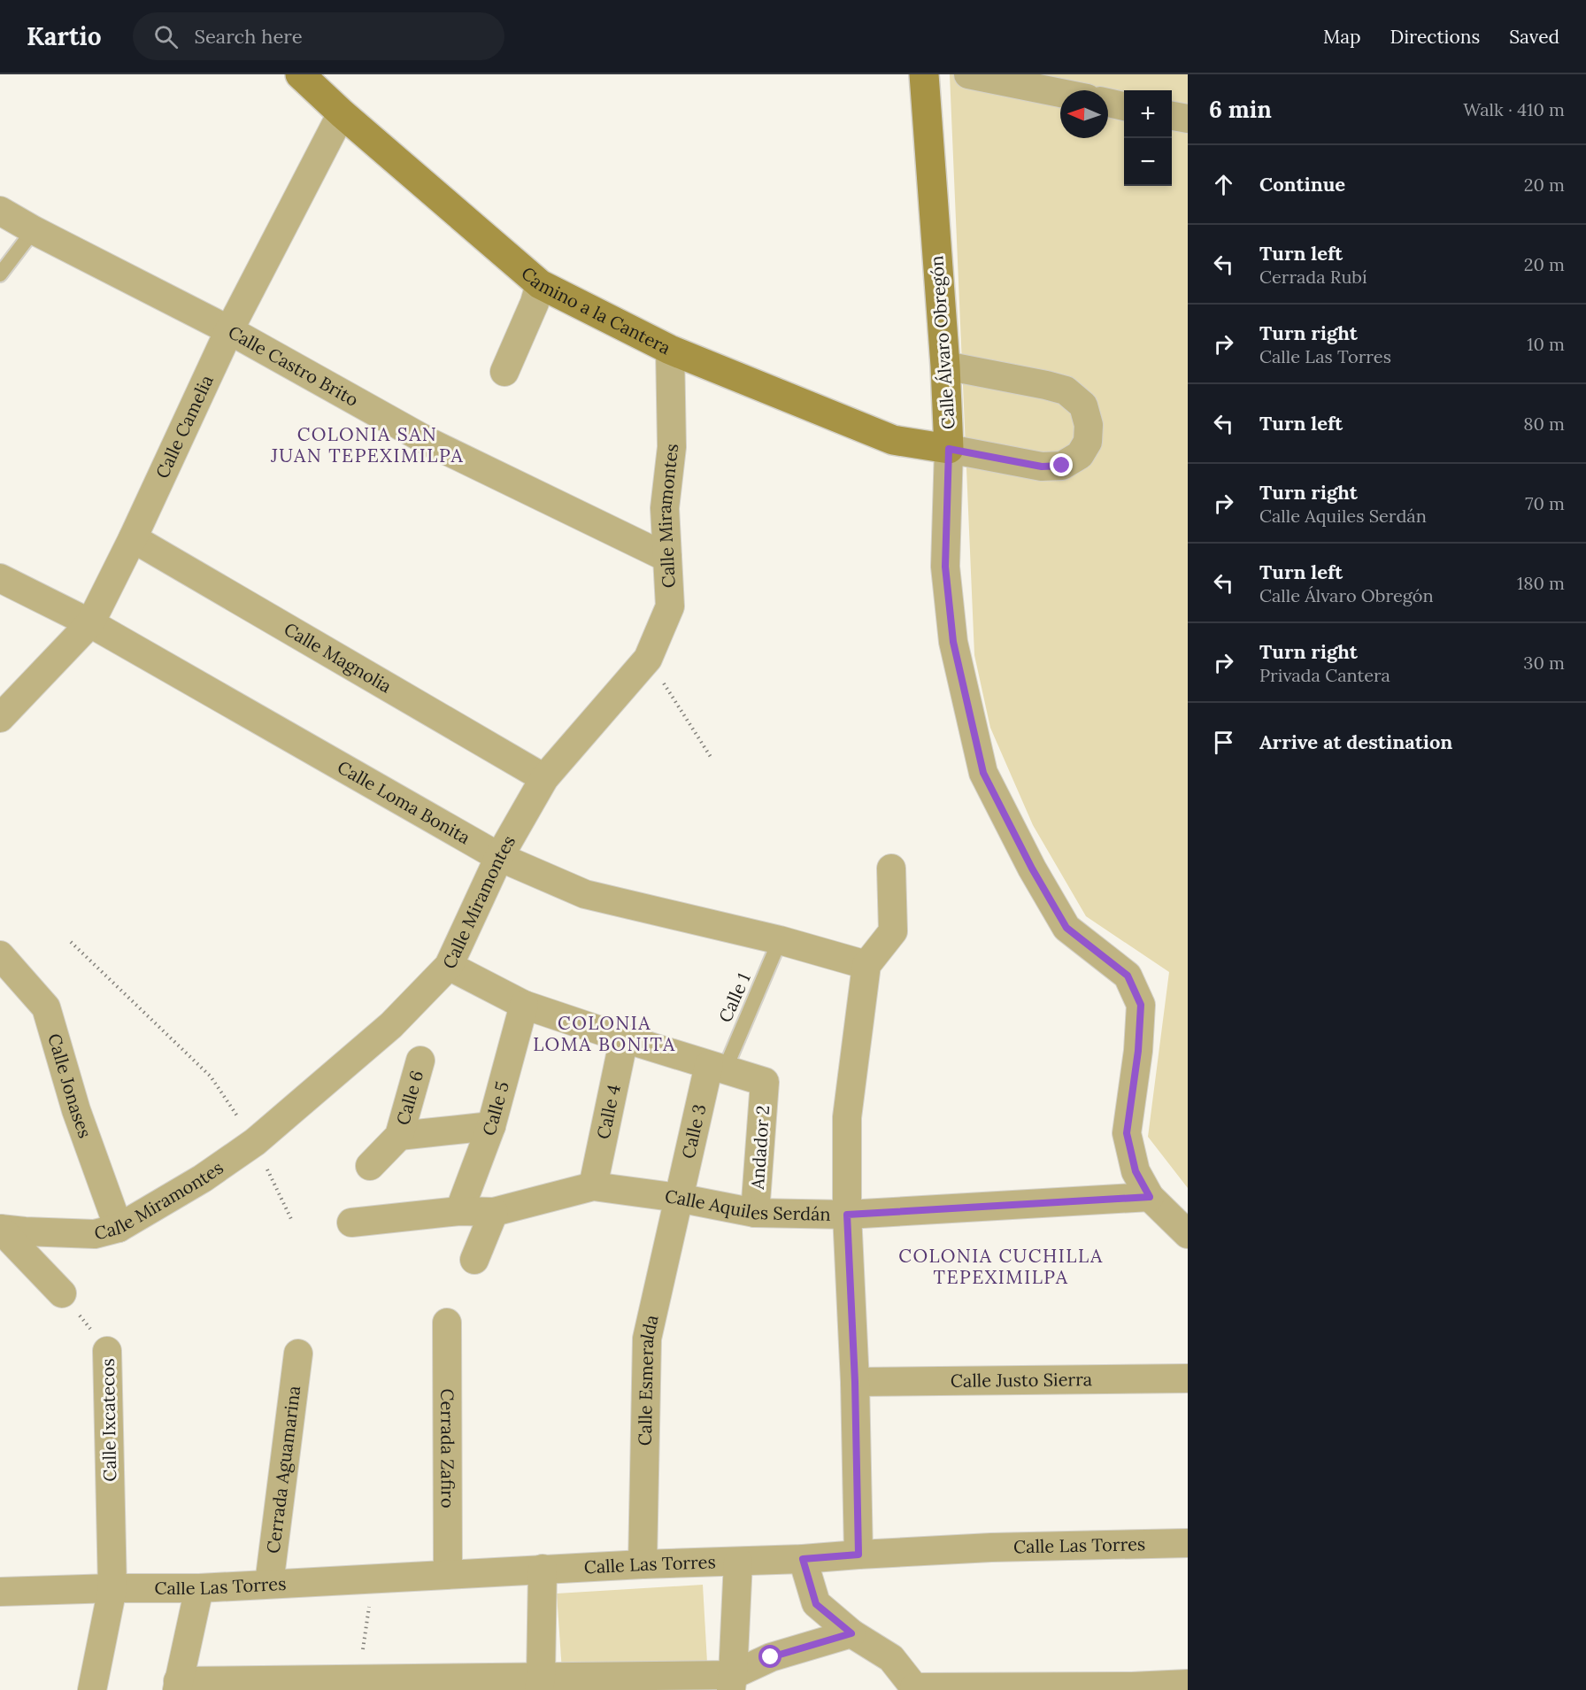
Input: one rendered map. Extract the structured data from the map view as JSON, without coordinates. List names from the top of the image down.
{
  "streets": {
    "street": [
      "Camino a la Cantera",
      "Calle Álvaro Obregón",
      "Calle Castro Brito",
      "Calle Camelia",
      "Calle Miramontes",
      "Calle Magnolia",
      "Calle Loma Bonita",
      "Calle Jonases",
      "Calle 6",
      "Calle 5",
      "Calle 4",
      "Calle 3",
      "Andador 2",
      "Calle Aquiles Serdán",
      "Calle Esmeralda",
      "Calle Justo Sierra",
      "Calle Ixcatecos",
      "Cerrada Zafiro",
      "Cerrada Aguamarina",
      "Calle Las Torres"
    ],
    "lane": ["Calle 1"]
  },
  "crossings": [
    ["Camino a la Cantera", "Calle Álvaro Obregón"],
    ["Camino a la Cantera", "Calle Camelia"],
    ["Camino a la Cantera", "Calle Miramontes"],
    ["Calle Álvaro Obregón", "Calle Aquiles Serdán"],
    ["Calle Castro Brito", "Calle Camelia"],
    ["Calle Castro Brito", "Calle Miramontes"],
    ["Calle Camelia", "Calle Magnolia"],
    ["Calle Camelia", "Calle Loma Bonita"],
    ["Calle Miramontes", "Calle Magnolia"],
    ["Calle Miramontes", "Calle Loma Bonita"],
    ["Calle Miramontes", "Calle Jonases"],
    ["Calle Loma Bonita", "Calle 1"],
    ["Calle 1", "Calle 3"],
    ["Calle 1", "Andador 2"],
    ["Calle 5", "Calle Aquiles Serdán"],
    ["Calle 4", "Calle Aquiles Serdán"],
    ["Calle 3", "Andador 2"],
    ["Calle 3", "Calle Aquiles Serdán"],
    ["Calle 3", "Calle Esmeralda"],
    ["Andador 2", "Calle Aquiles Serdán"],
    ["Calle Aquiles Serdán", "Calle Esmeralda"],
    ["Calle Esmeralda", "Calle Las Torres"],
    ["Calle Ixcatecos", "Calle Las Torres"],
    ["Cerrada Zafiro", "Calle Las Torres"],
    ["Cerrada Aguamarina", "Calle Las Torres"]
  ],
  "districts": ["COLONIA SAN JUAN TEPEXIMILPA", "COLONIA LOMA BONITA", "COLONIA CUCHILLA TEPEXIMILPA"],
  "north": "left",
  "page": {
    "header": "Kartio",
    "search": "Search here",
    "nav": ["Map", "Directions", "Saved"],
    "heading": ["6 min", "Walk · 410 m"],
    "map_buttons": ["+", "−"],
    "list": [
      ["Continue", "20 m"],
      ["Turn left", "Cerrada Rubí", "20 m"],
      ["Turn right", "Calle Las Torres", "10 m"],
      ["Turn left", "80 m"],
      ["Turn right", "Calle Aquiles Serdán", "70 m"],
      ["Turn left", "Calle Álvaro Obregón", "180 m"],
      ["Turn right", "Privada Cantera", "30 m"],
      "Arrive at destination"
    ]
  }
}
